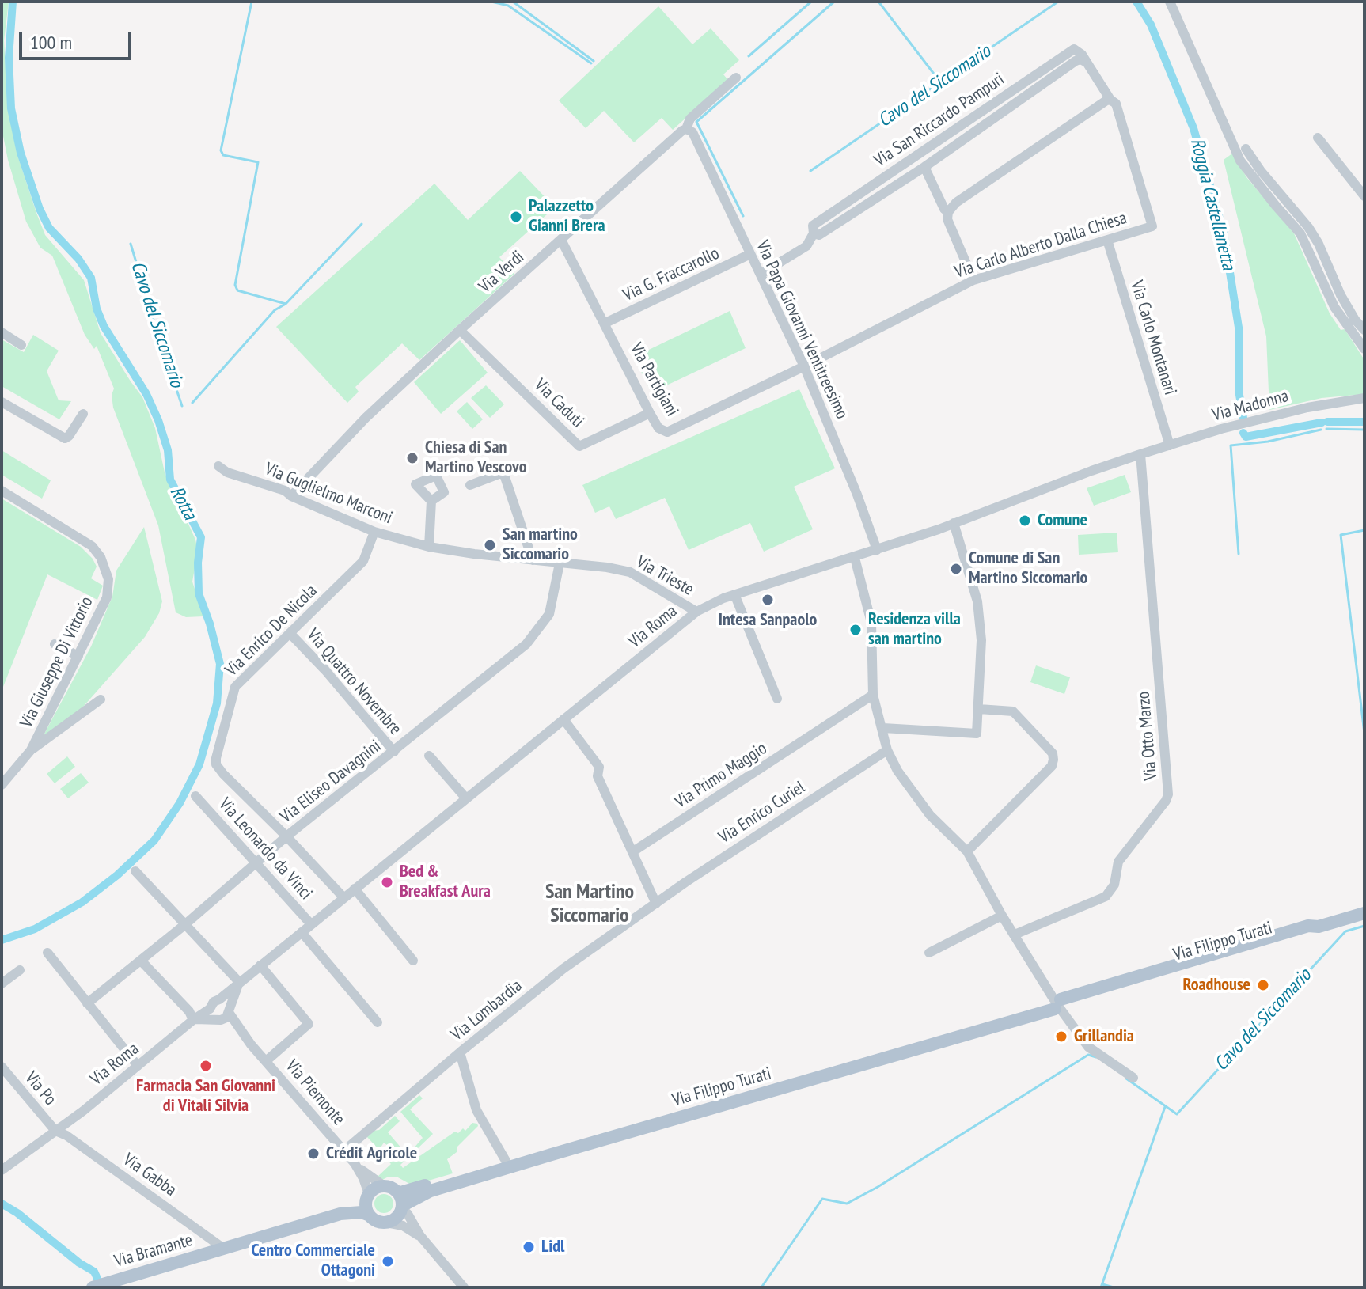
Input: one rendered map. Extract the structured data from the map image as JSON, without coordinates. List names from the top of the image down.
{
  "streets": {
    "main road": ["Via Filippo Turati", "Via Bramante"],
    "street": [
      "Via San Riccardo Pampuri",
      "Via Carlo Alberto Dalla Chiesa",
      "Via Verdi",
      "Via G. Fraccarollo",
      "Via Papa Giovanni Ventitreesimo",
      "Via Carlo Montanari",
      "Via Partigiani",
      "Via Caduti",
      "Via Madonna",
      "Via Guglielmo Marconi",
      "Via Trieste",
      "Via Roma",
      "Via Enrico De Nicola",
      "Via Giuseppe Di Vittorio",
      "Via Quattro Novembre",
      "Via Otto Marzo",
      "Via Primo Maggio",
      "Via Eliseo Davagnini",
      "Via Enrico Curiel",
      "Via Leonardo da Vinci",
      "Via Lombardia",
      "Via Po",
      "Via Piemonte",
      "Via Gabba"
    ]
  },
  "crossings": [
    ["Via San Riccardo Pampuri", "Via Carlo Alberto Dalla Chiesa"],
    ["Via San Riccardo Pampuri", "Via Papa Giovanni Ventitreesimo"],
    ["Via Carlo Alberto Dalla Chiesa", "Via Papa Giovanni Ventitreesimo"],
    ["Via Carlo Alberto Dalla Chiesa", "Via Carlo Montanari"],
    ["Via Carlo Alberto Dalla Chiesa", "Via Partigiani"],
    ["Via Verdi", "Via Papa Giovanni Ventitreesimo"],
    ["Via Verdi", "Via Partigiani"],
    ["Via Verdi", "Via Caduti"],
    ["Via Verdi", "Via Guglielmo Marconi"],
    ["Via G. Fraccarollo", "Via Papa Giovanni Ventitreesimo"],
    ["Via G. Fraccarollo", "Via Partigiani"],
    ["Via Papa Giovanni Ventitreesimo", "Via Partigiani"],
    ["Via Papa Giovanni Ventitreesimo", "Via Roma"],
    ["Via Carlo Montanari", "Via Madonna"],
    ["Via Carlo Montanari", "Via Roma"],
    ["Via Partigiani", "Via Caduti"],
    ["Via Madonna", "Via Roma"],
    ["Via Guglielmo Marconi", "Via Trieste"],
    ["Via Guglielmo Marconi", "Via Enrico De Nicola"],
    ["Via Trieste", "Via Roma"],
    ["Via Trieste", "Via Eliseo Davagnini"],
    ["Via Roma", "Via Otto Marzo"],
    ["Via Roma", "Via Leonardo da Vinci"],
    ["Via Roma", "Via Po"],
    ["Via Roma", "Via Piemonte"],
    ["Via Roma", "Via Gabba"],
    ["Via Enrico De Nicola", "Via Quattro Novembre"],
    ["Via Enrico De Nicola", "Via Eliseo Davagnini"],
    ["Via Quattro Novembre", "Via Eliseo Davagnini"],
    ["Via Eliseo Davagnini", "Via Leonardo da Vinci"],
    ["Via Enrico Curiel", "Via Lombardia"],
    ["Via Filippo Turati", "Via Piemonte"],
    ["Via Lombardia", "Via Piemonte"],
    ["Via Po", "Via Gabba"],
    ["Via Gabba", "Via Bramante"]
  ],
  "districts": ["San Martino Siccomario"],
  "water": ["Cavo del Siccomario", "Roggia Castellanetta", "Rotta"],
  "places": [
    "Palazzetto Gianni Brera",
    "Chiesa di San Martino Vescovo",
    "Comune",
    "San martino Siccomario",
    "Comune di San Martino Siccomario",
    "Intesa Sanpaolo",
    "Residenza villa san martino",
    "Bed & Breakfast Aura",
    "Roadhouse",
    "Grillandia",
    "Farmacia San Giovanni di Vitali Silvia",
    "Crédit Agricole",
    "Lidl",
    "Centro Commerciale Ottagoni"
  ],
  "scale_bar": "100 m"
}
